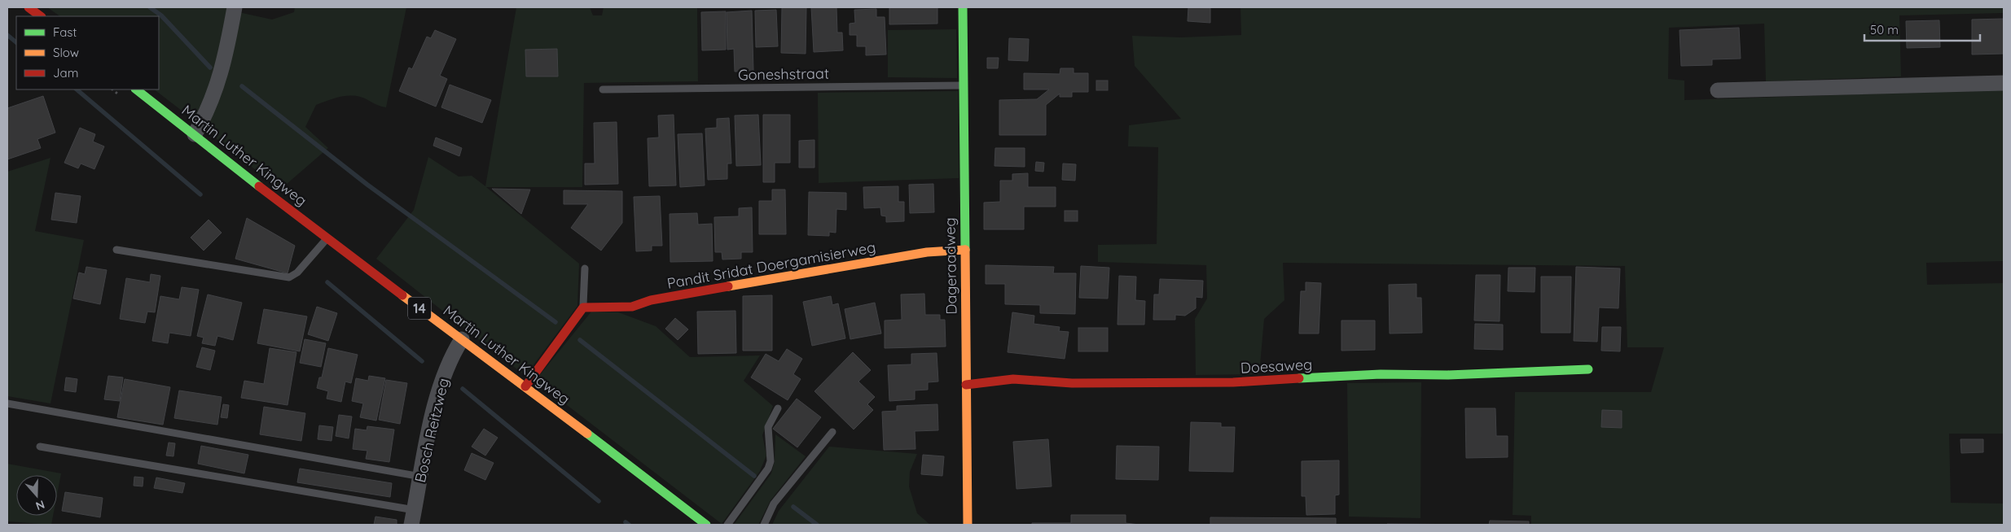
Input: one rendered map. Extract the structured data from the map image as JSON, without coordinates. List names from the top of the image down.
{
  "streets": {
    "street": [
      "Martin Luther Kingweg",
      "Pandit Sridat Doergamisierweg",
      "Dageraadweg",
      "14",
      "Doesaweg",
      "Bosch Reitzweg"
    ],
    "lane": ["Goneshstraat"]
  },
  "crossings": [
    ["Goneshstraat", "Dageraadweg"],
    ["Martin Luther Kingweg", "Bosch Reitzweg"],
    ["Pandit Sridat Doergamisierweg", "Dageraadweg"],
    ["Dageraadweg", "Doesaweg"]
  ],
  "legend": ["Fast", "Slow", "Jam"],
  "scale_bar": "50 m",
  "north": "bottom"
}
